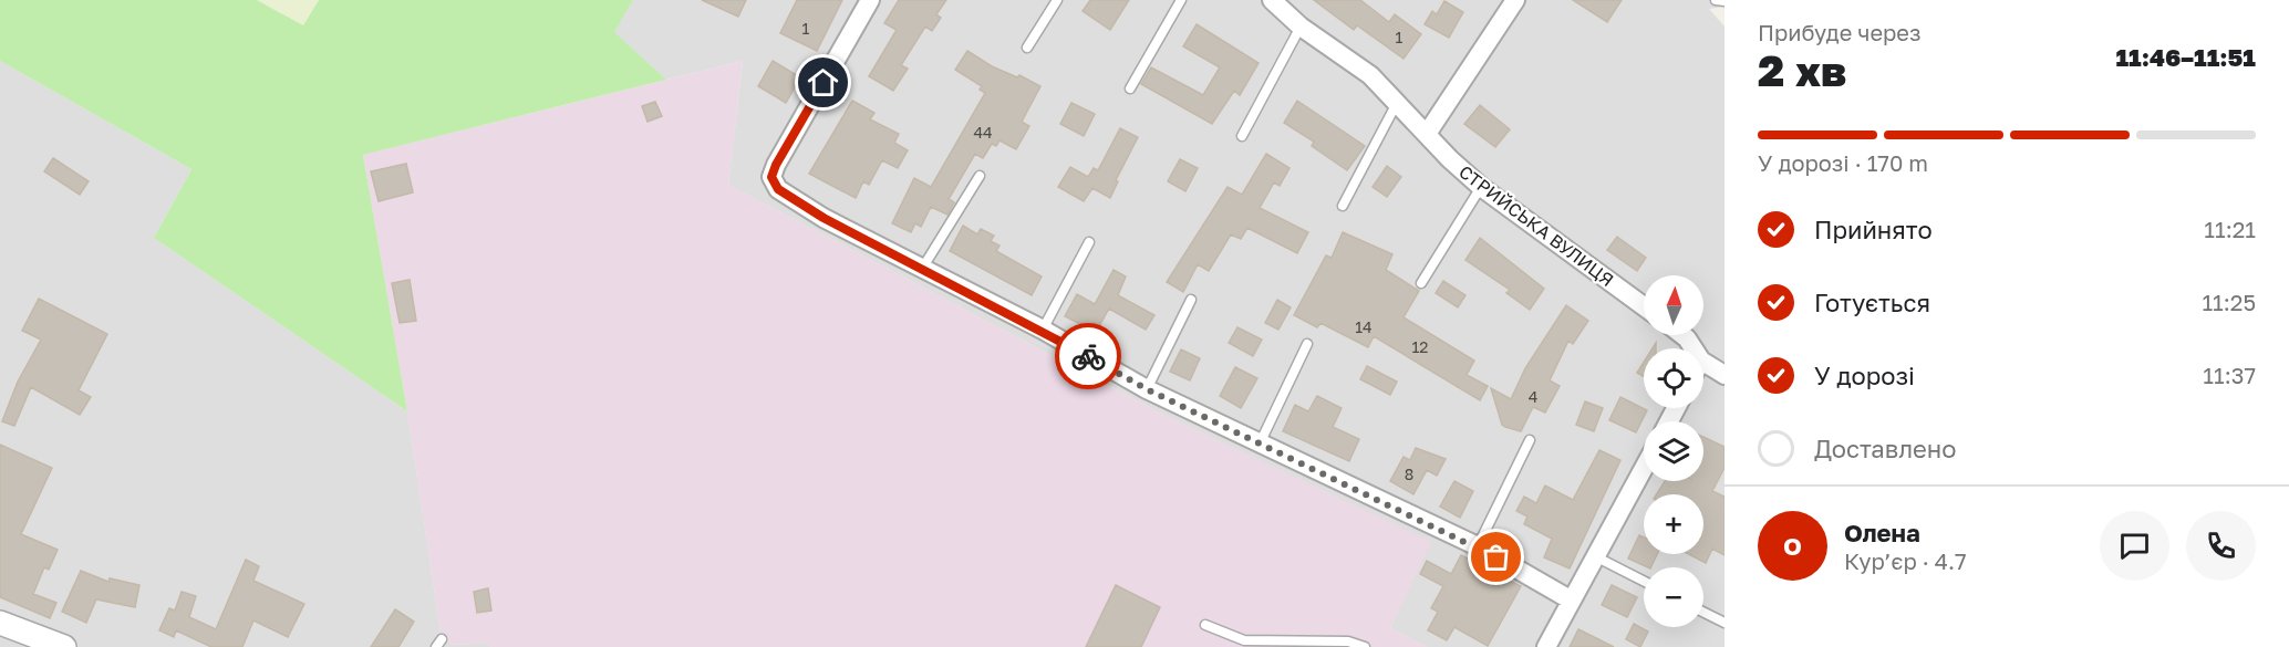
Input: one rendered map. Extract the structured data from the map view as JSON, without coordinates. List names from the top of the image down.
{
  "streets": {
    "street": ["СТРИЙСЬКА ВУЛИЦЯ"]
  },
  "house_numbers": [
    "1",
    "1",
    "44",
    "14",
    "12",
    "4",
    "8"
  ],
  "north": "top",
  "page": {
    "heading": ["2 хв", "Прибуде через", "11:46–11:51"],
    "panel": ["Олена", "Кур’єр · 4.7"],
    "bar": "У дорозі · 170 m",
    "list": [
      ["Прийнято", "11:21"],
      ["Готується", "11:25"],
      ["У дорозі", "11:37"],
      "Доставлено"
    ],
    "map_buttons": ["+", "−"],
    "round": "О"
  }
}
